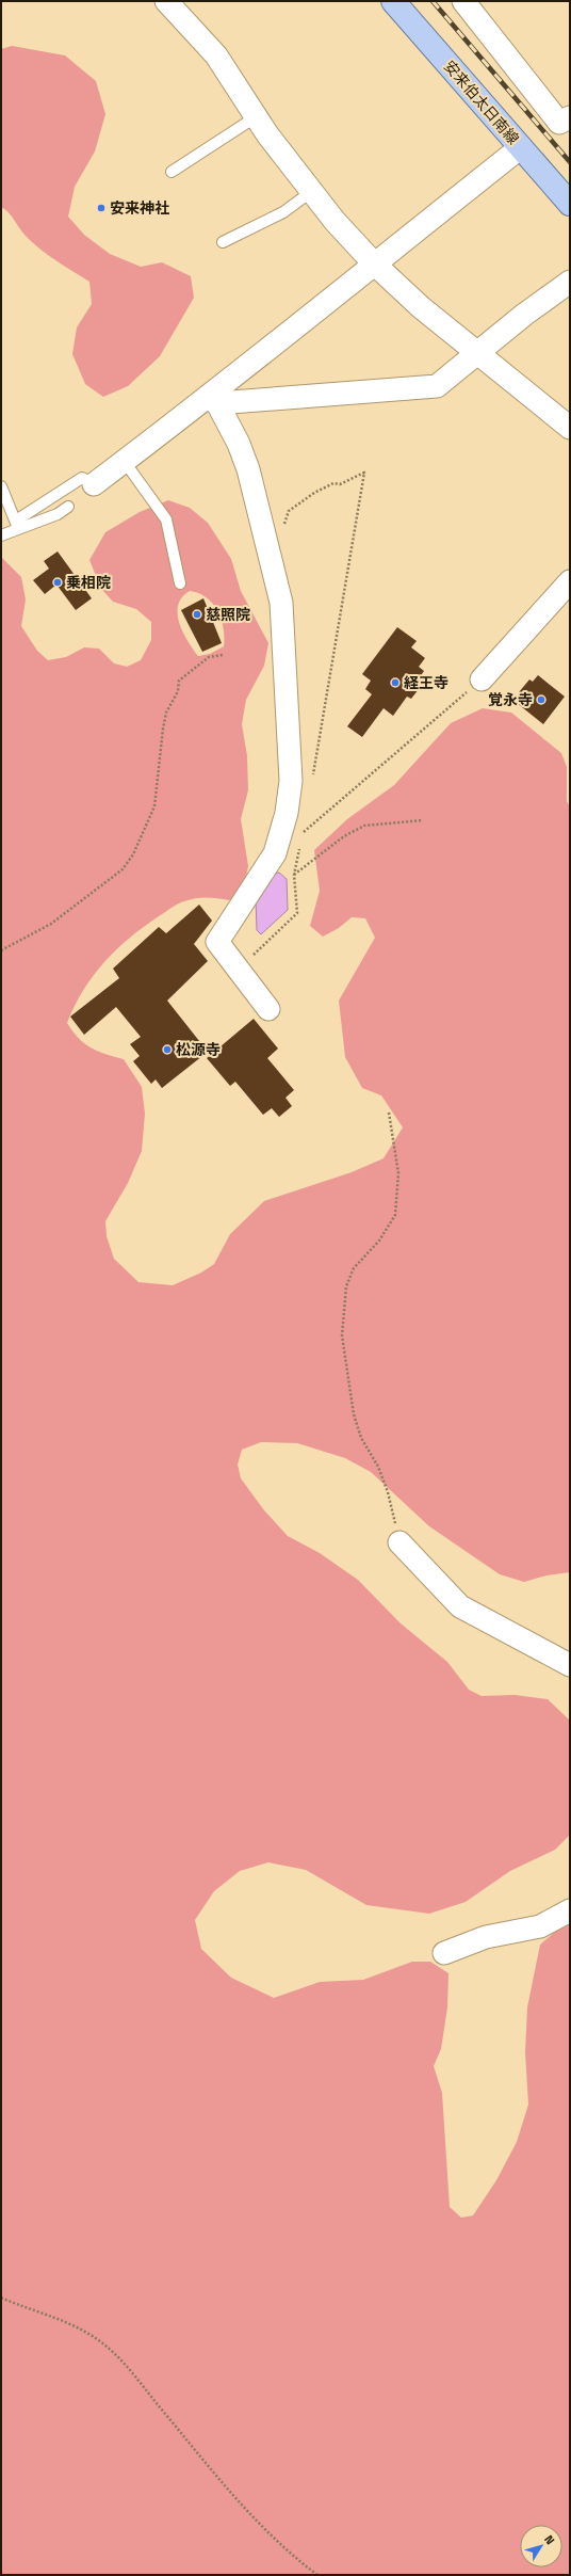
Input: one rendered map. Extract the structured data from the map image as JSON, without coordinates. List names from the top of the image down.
{
  "streets": {
    "main road": ["安来伯太日南線"]
  },
  "places": [
    "安来神社",
    "乗相院",
    "慈照院",
    "経王寺",
    "覚永寺",
    "松源寺"
  ],
  "north": "top right"
}
